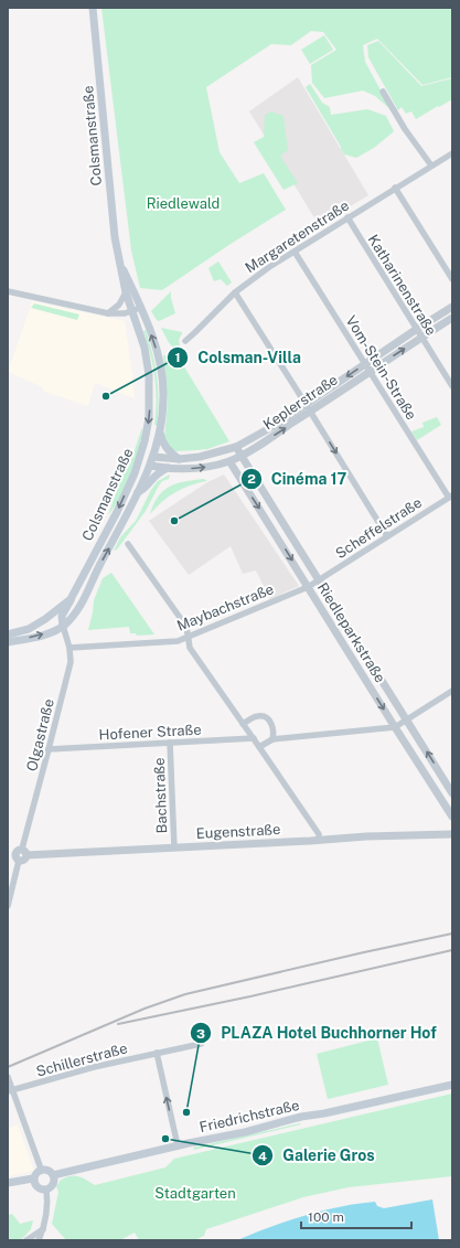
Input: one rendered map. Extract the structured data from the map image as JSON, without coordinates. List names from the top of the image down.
{
  "streets": {
    "main road": ["Colsmanstraße", "Friedrichstraße"],
    "street": [
      "Margaretenstraße",
      "Katharinenstraße",
      "Vom-Stein-Straße",
      "Keplerstraße",
      "Scheffelstraße",
      "Maybachstraße",
      "Riedleparkstraße",
      "Hofener Straße",
      "Olgastraße",
      "Bachstraße",
      "Eugenstraße",
      "Schillerstraße"
    ]
  },
  "crossings": [
    ["Colsmanstraße", "Keplerstraße"],
    ["Colsmanstraße", "Olgastraße"],
    ["Margaretenstraße", "Katharinenstraße"],
    ["Margaretenstraße", "Vom-Stein-Straße"],
    ["Katharinenstraße", "Keplerstraße"],
    ["Vom-Stein-Straße", "Keplerstraße"],
    ["Vom-Stein-Straße", "Scheffelstraße"],
    ["Keplerstraße", "Riedleparkstraße"],
    ["Scheffelstraße", "Maybachstraße"],
    ["Scheffelstraße", "Riedleparkstraße"],
    ["Maybachstraße", "Riedleparkstraße"],
    ["Maybachstraße", "Olgastraße"],
    ["Hofener Straße", "Olgastraße"],
    ["Hofener Straße", "Bachstraße"],
    ["Olgastraße", "Eugenstraße"],
    ["Bachstraße", "Eugenstraße"]
  ],
  "parks": ["Riedlewald", "Stadtgarten"],
  "places": [
    "Colsman-Villa",
    "Cinéma 17",
    "PLAZA Hotel Buchhorner Hof",
    "Galerie Gros"
  ],
  "scale_bar": "100 m"
}
